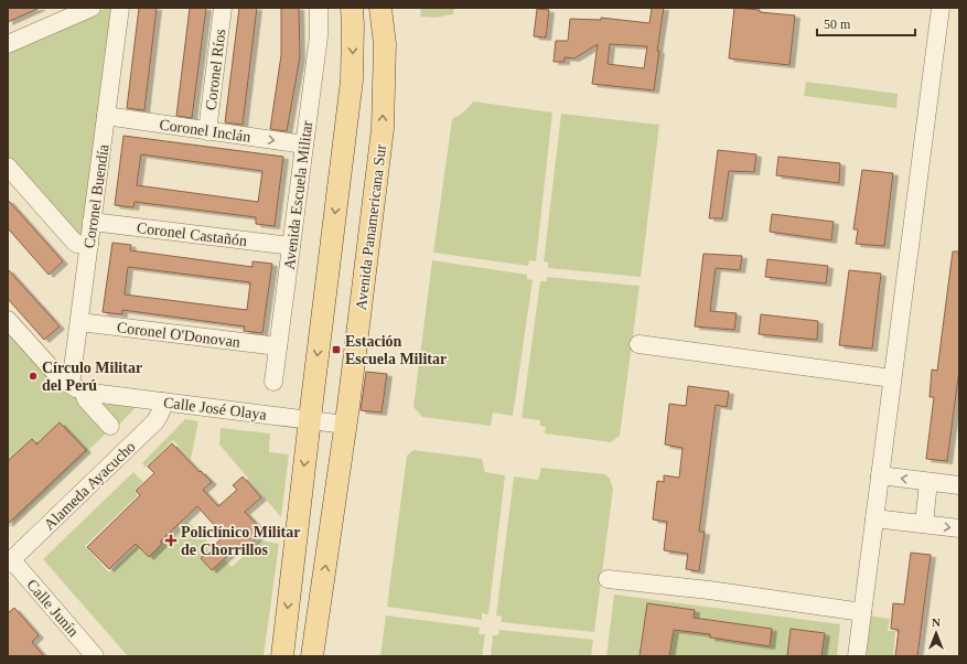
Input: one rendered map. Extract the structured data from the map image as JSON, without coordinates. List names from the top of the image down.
{
  "streets": {
    "main road": ["Avenida Panamericana Sur"],
    "street": [
      "Coronel Ríos",
      "Coronel Inclán",
      "Avenida Escuela Militar",
      "Coronel Buendía",
      "Coronel Castañón",
      "Coronel O'Donovan",
      "Calle José Olaya",
      "Alameda Ayacucho",
      "Calle Junín"
    ]
  },
  "crossings": [
    ["Coronel Ríos", "Coronel Inclán"],
    ["Coronel Inclán", "Avenida Escuela Militar"],
    ["Coronel Inclán", "Coronel Buendía"],
    ["Avenida Escuela Militar", "Coronel Castañón"],
    ["Avenida Escuela Militar", "Coronel O'Donovan"],
    ["Coronel Buendía", "Coronel Castañón"],
    ["Coronel Buendía", "Coronel O'Donovan"],
    ["Coronel Buendía", "Calle José Olaya"],
    ["Avenida Panamericana Sur", "Calle José Olaya"],
    ["Calle José Olaya", "Alameda Ayacucho"],
    ["Alameda Ayacucho", "Calle Junín"]
  ],
  "one_way": ["Coronel Inclán"],
  "places": {
    "transit": ["Estación Escuela Militar"],
    "other": ["Círculo Militar del Perú"],
    "health": ["Policlínico Militar de Chorrillos"]
  },
  "scale_bar": "50 m",
  "north": "top"
}
